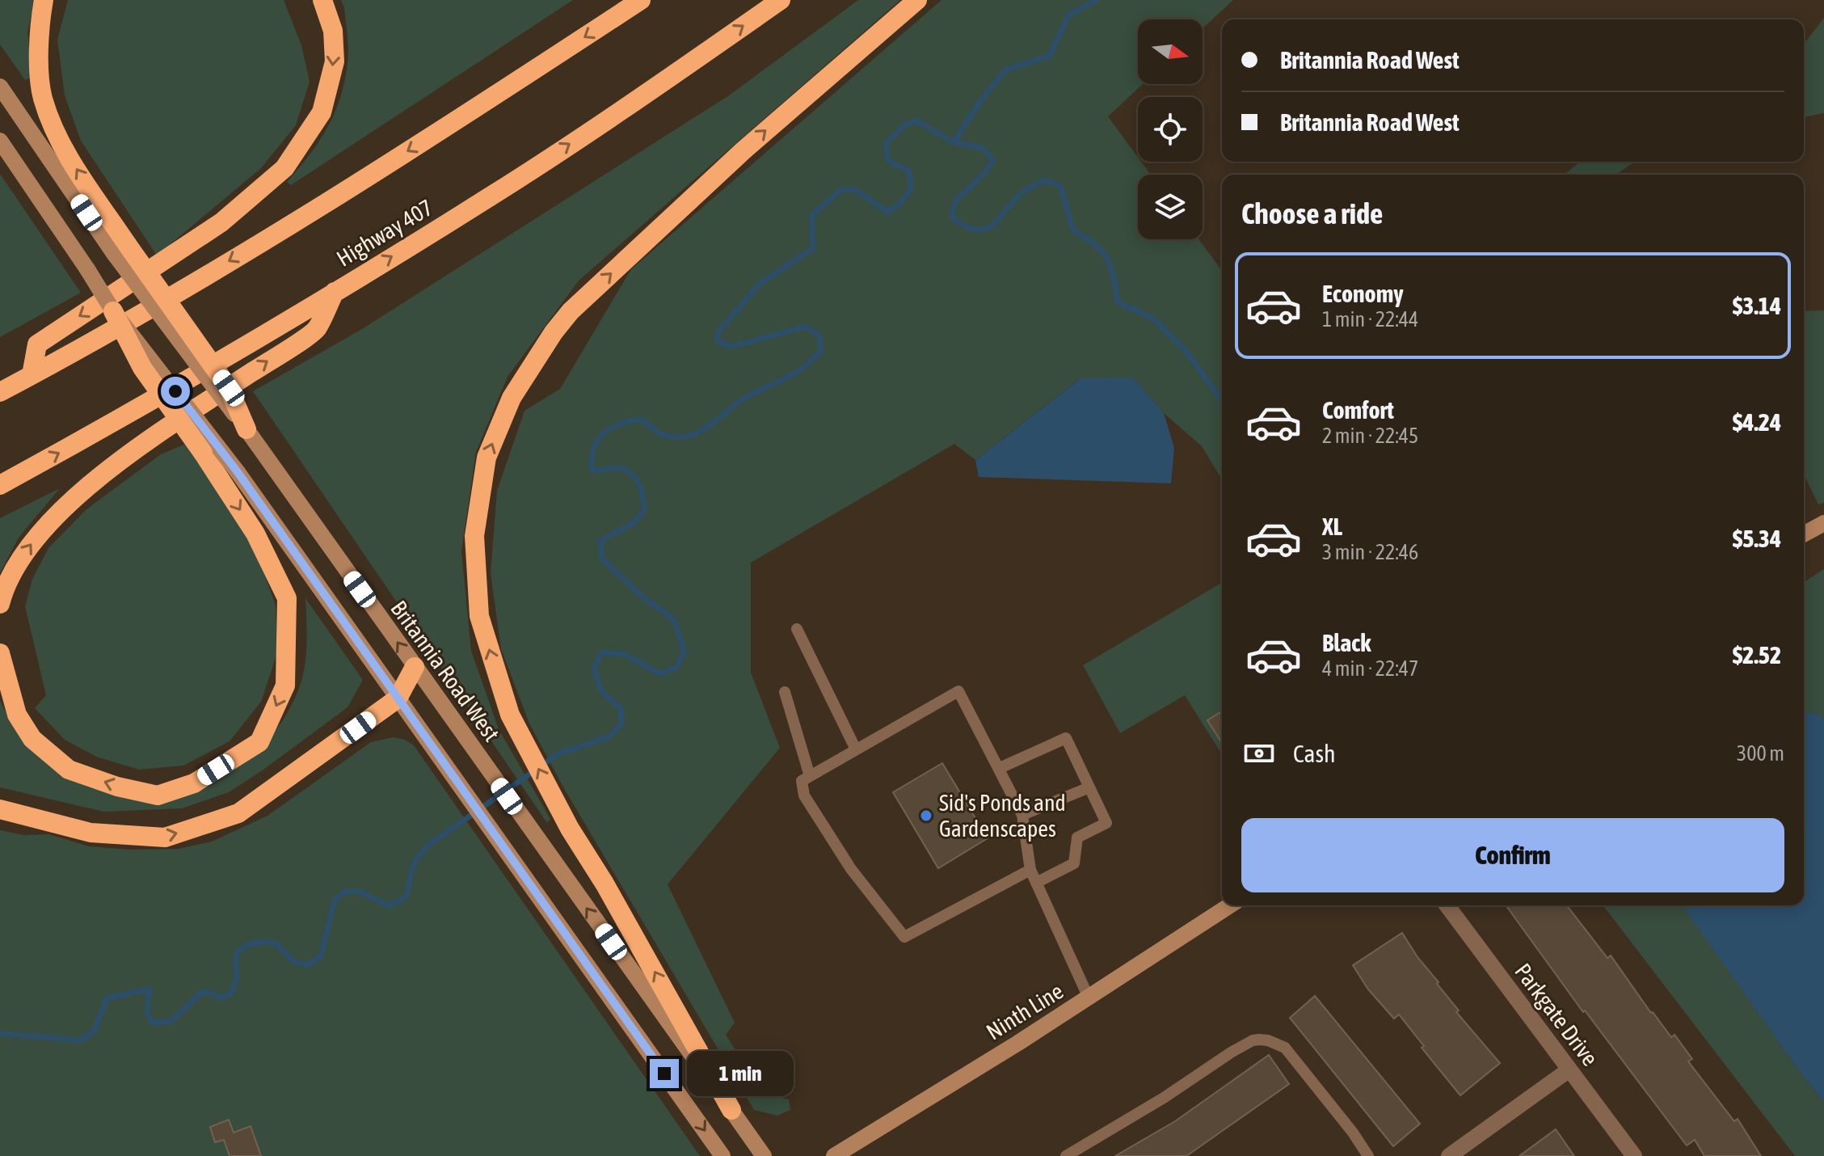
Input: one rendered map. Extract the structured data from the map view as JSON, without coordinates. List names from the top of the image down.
{
  "streets": {
    "highway": ["Highway 407"],
    "main road": ["Britannia Road West", "Ninth Line"],
    "street": ["Parkgate Drive"]
  },
  "places": ["Sid's Ponds and Gardenscapes"],
  "north": "right",
  "page": {
    "banner": ["Britannia Road West", "Britannia Road West"],
    "heading": "Choose a ride",
    "list": [
      {
        "name": "Economy",
        "note": "1 min · 22:44",
        "value": "$3.14"
      },
      {
        "name": "Comfort",
        "note": "2 min · 22:45",
        "value": "$4.24"
      },
      {
        "name": "XL",
        "note": "3 min · 22:46",
        "value": "$5.34"
      },
      {
        "name": "Black",
        "note": "4 min · 22:47",
        "value": "$2.52"
      }
    ],
    "pay": ["Cash", "300 m"],
    "buttons": "Confirm",
    "bubble": "1 min"
  }
}
